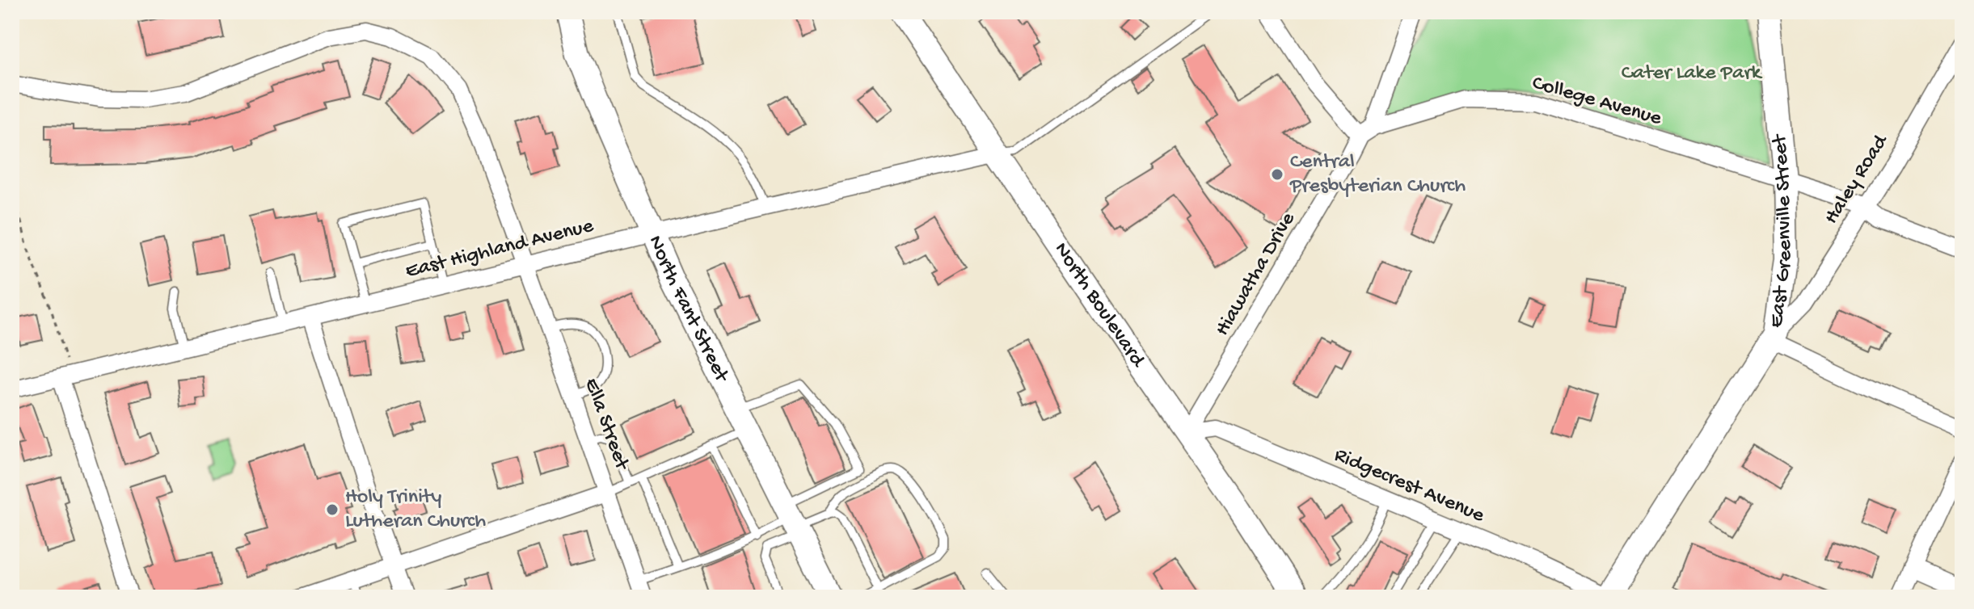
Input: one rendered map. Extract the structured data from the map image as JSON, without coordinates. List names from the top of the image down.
{
  "streets": {
    "main road": ["East Greenville Street", "North Boulevard", "North Fant Street"],
    "street": [
      "College Avenue",
      "Haley Road",
      "East Highland Avenue",
      "Hiawatha Drive",
      "Ella Street",
      "Ridgecrest Avenue"
    ]
  },
  "crossings": [
    ["College Avenue", "Haley Road"],
    ["College Avenue", "East Greenville Street"],
    ["College Avenue", "Hiawatha Drive"],
    ["Haley Road", "East Greenville Street"],
    ["East Greenville Street", "Ridgecrest Avenue"],
    ["East Highland Avenue", "North Boulevard"],
    ["East Highland Avenue", "North Fant Street"],
    ["East Highland Avenue", "Ella Street"],
    ["Hiawatha Drive", "North Boulevard"],
    ["Hiawatha Drive", "Ridgecrest Avenue"],
    ["North Boulevard", "Ridgecrest Avenue"]
  ],
  "parks": ["Cater Lake Park"],
  "places": ["Central Presbyterian Church", "Holy Trinity Lutheran Church"]
}
